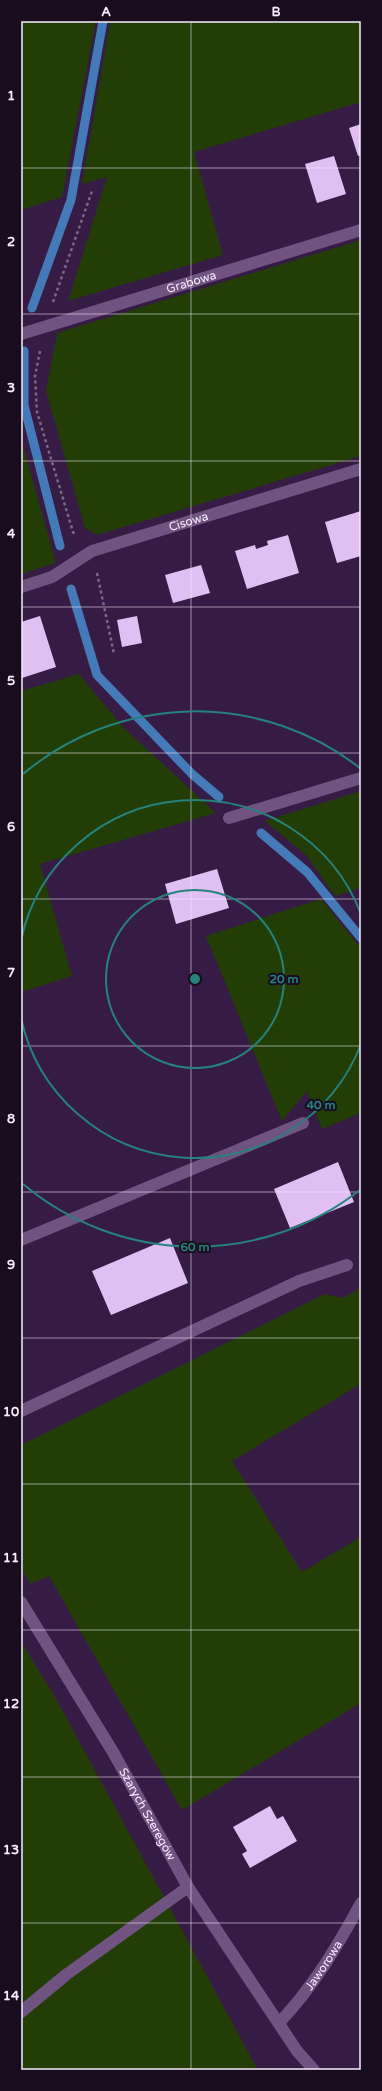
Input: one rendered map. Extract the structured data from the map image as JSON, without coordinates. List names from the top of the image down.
{
  "streets": {
    "street": [
      "Grabowa",
      "Cisowa",
      "Szarych Szeregów",
      "Jaworowa"
    ]
  },
  "crossings": [
    ["Szarych Szeregów", "Jaworowa"]
  ],
  "grid": {
    "columns": ["A", "B"],
    "rows": [
      "1",
      "2",
      "3",
      "4",
      "5",
      "6",
      "7",
      "8",
      "9",
      "10",
      "11",
      "12",
      "13",
      "14"
    ]
  },
  "rings": ["20 m", "40 m", "60 m"]
}
